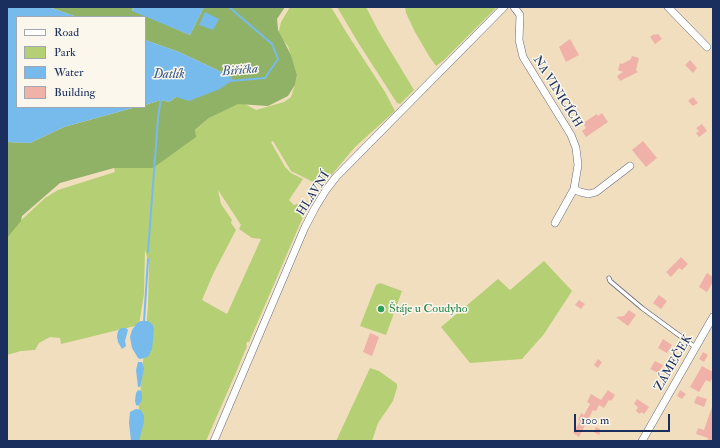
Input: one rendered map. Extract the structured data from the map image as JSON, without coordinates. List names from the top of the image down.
{
  "streets": {
    "street": ["NA VINICÍCH", "HLAVNÍ", "ZÁMEČEK"]
  },
  "water": ["Biřička", "Datlík"],
  "places": ["Štáje u Coudyho"],
  "legend": [
    "Road",
    "Park",
    "Water",
    "Building"
  ],
  "scale_bar": "100 m"
}
